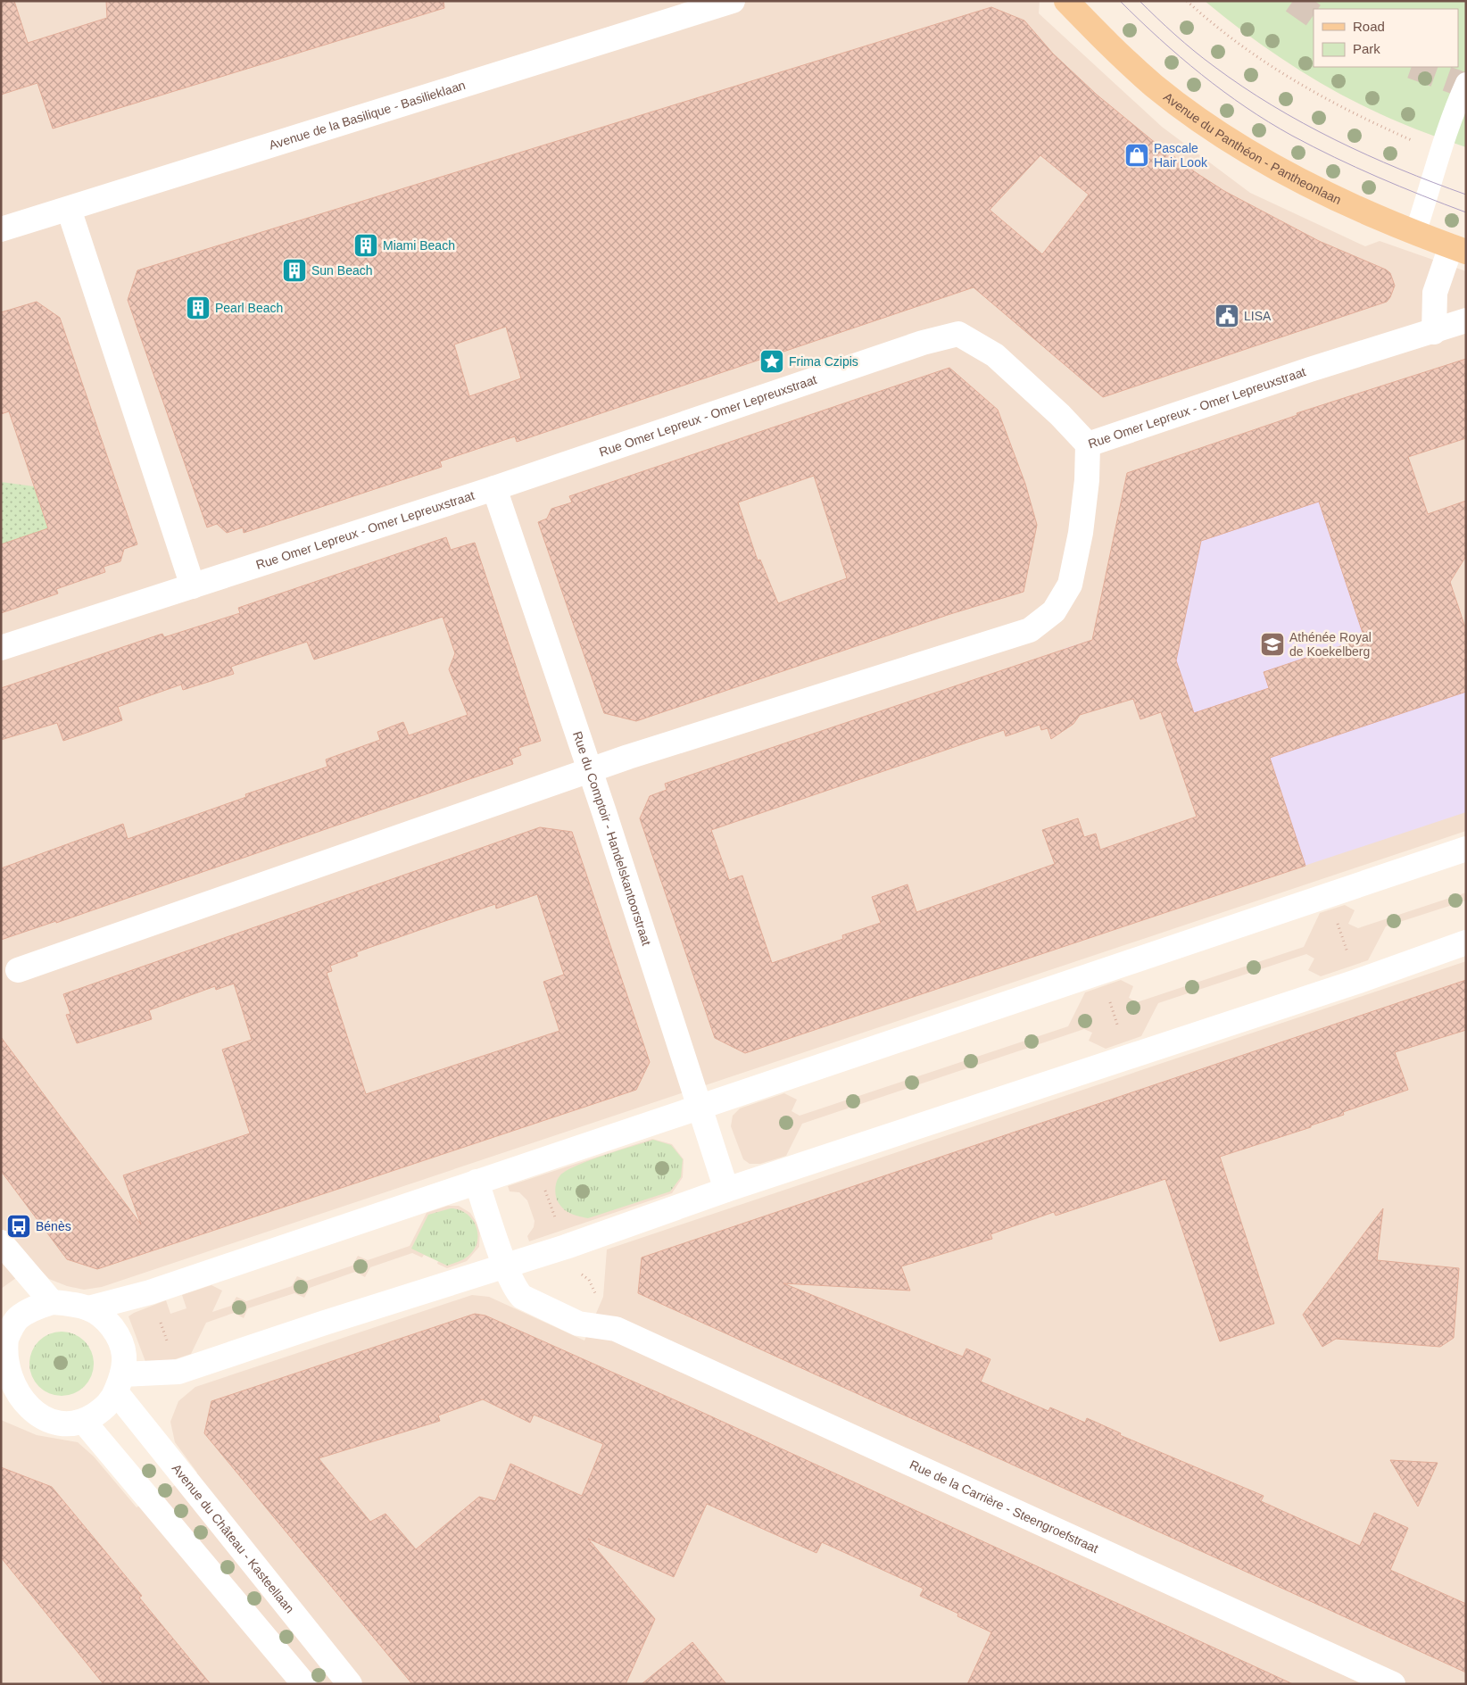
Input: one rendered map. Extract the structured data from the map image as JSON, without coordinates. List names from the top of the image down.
{
  "streets": {
    "main road": ["Avenue du Panthéon - Pantheonlaan"],
    "street": [
      "Avenue de la Basilique - Basilieklaan",
      "Rue Omer Lepreux - Omer Lepreuxstraat",
      "Rue du Comptoir - Handelskantoorstraat",
      "Rue de la Carrière - Steengroefstraat",
      "Avenue du Château - Kasteellaan"
    ]
  },
  "crossings": [
    ["Rue Omer Lepreux - Omer Lepreuxstraat", "Rue du Comptoir - Handelskantoorstraat"]
  ],
  "places": {
    "shop": ["Pascale Hair Look"],
    "building": ["Miami Beach", "Sun Beach", "Pearl Beach"],
    "public building": ["LISA"],
    "place": ["Frima Czipis"],
    "school or university": ["Athénée Royal de Koekelberg"],
    "bus stop": ["Bénès"]
  },
  "legend": ["Road", "Park"]
}
